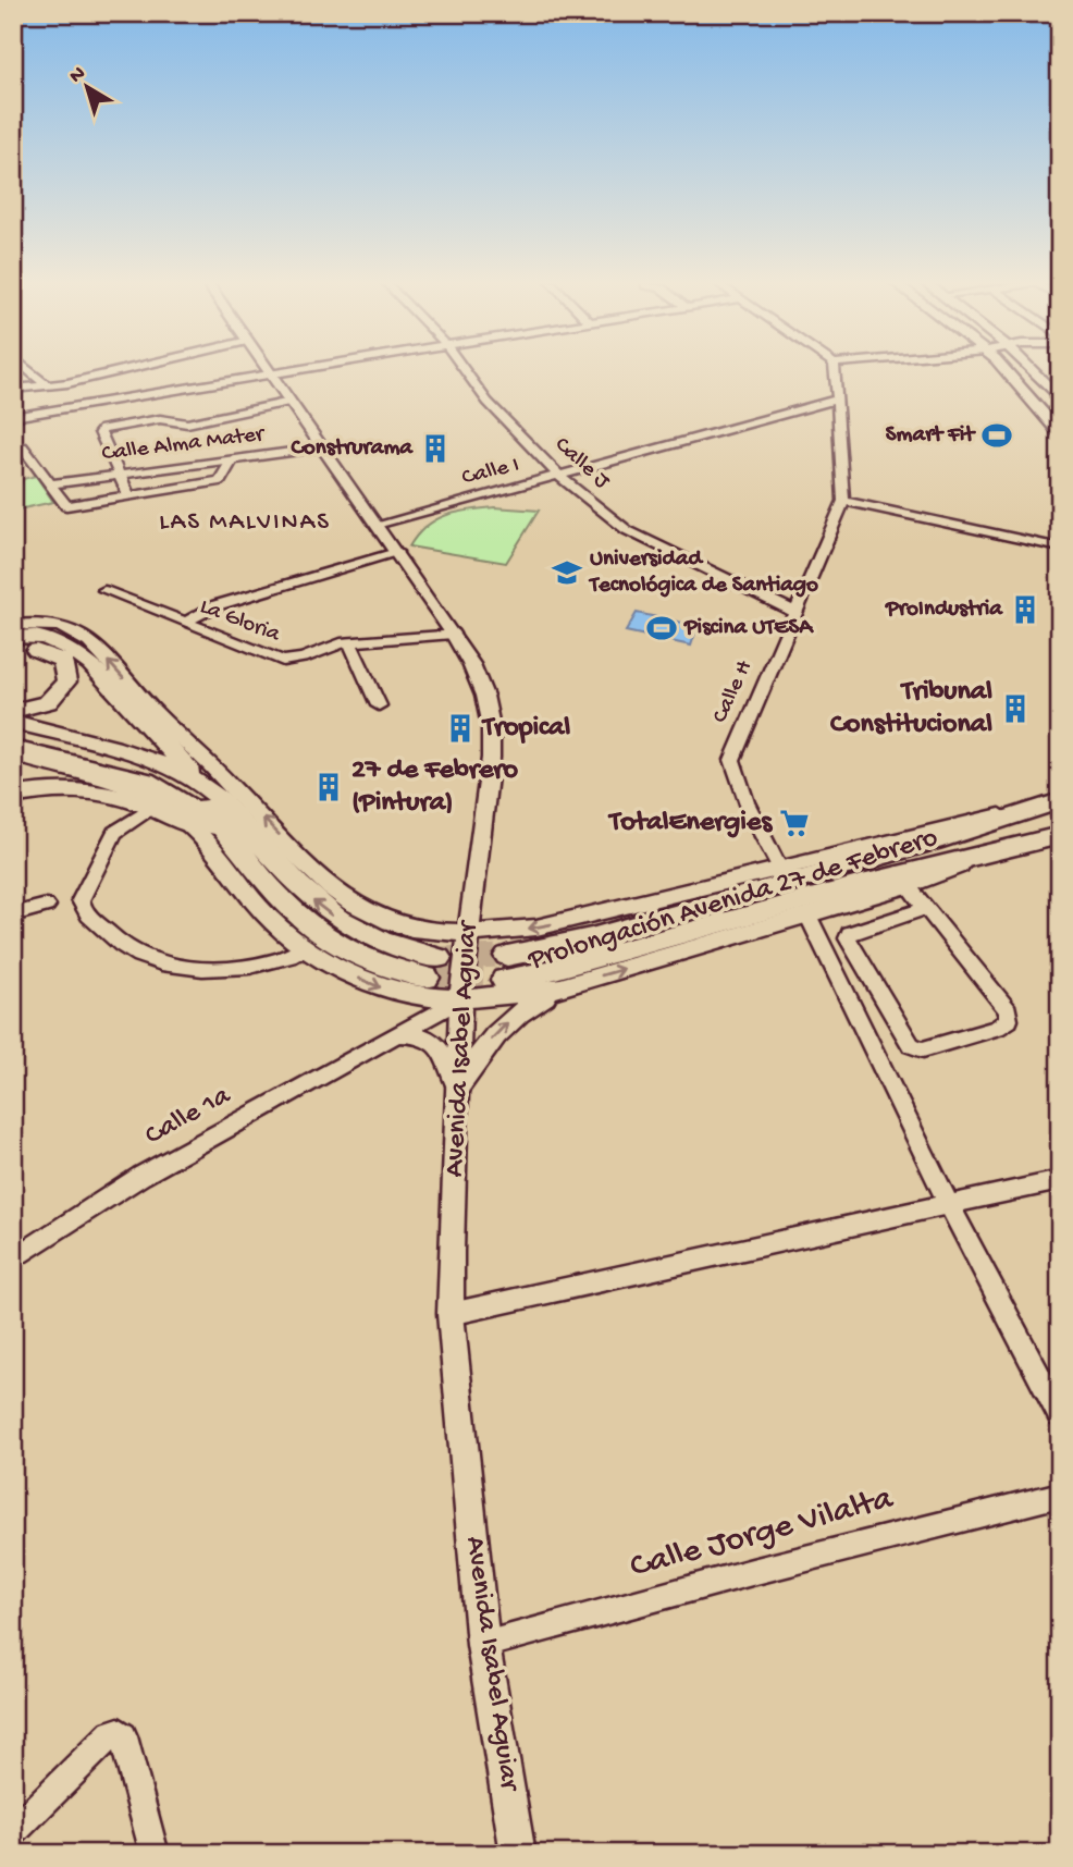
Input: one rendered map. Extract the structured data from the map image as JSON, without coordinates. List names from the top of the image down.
{
  "streets": {
    "highway": ["Prolongación Avenida 27 de Febrero"],
    "main road": ["Avenida Isabel Aguiar"],
    "street": [
      "Calle Alma Mater",
      "Calle J",
      "Calle I",
      "La Gloria",
      "Calle H",
      "Calle 1a",
      "Calle Jorge Vilalta"
    ]
  },
  "crossings": [
    ["Calle Alma Mater", "Avenida Isabel Aguiar"],
    ["Calle J", "Calle I"],
    ["Calle J", "Calle H"],
    ["Calle I", "Calle H"],
    ["Calle I", "Avenida Isabel Aguiar"],
    ["La Gloria", "Avenida Isabel Aguiar"],
    ["Calle H", "Prolongación Avenida 27 de Febrero"],
    ["Prolongación Avenida 27 de Febrero", "Avenida Isabel Aguiar"],
    ["Prolongación Avenida 27 de Febrero", "Calle 1a"],
    ["Avenida Isabel Aguiar", "Calle 1a"],
    ["Avenida Isabel Aguiar", "Calle Jorge Vilalta"]
  ],
  "districts": ["LAS MALVINAS"],
  "places": {
    "sports": ["Smart Fit", "Piscina UTESA"],
    "building": [
      "Construrama",
      "ProIndustria",
      "Tribunal Constitucional",
      "Tropical",
      "27 de Febrero (Pintura)"
    ],
    "school or university": ["Universidad Tecnológica de Santiago"],
    "supermarket": ["TotalEnergies"]
  },
  "north": "top left"
}
